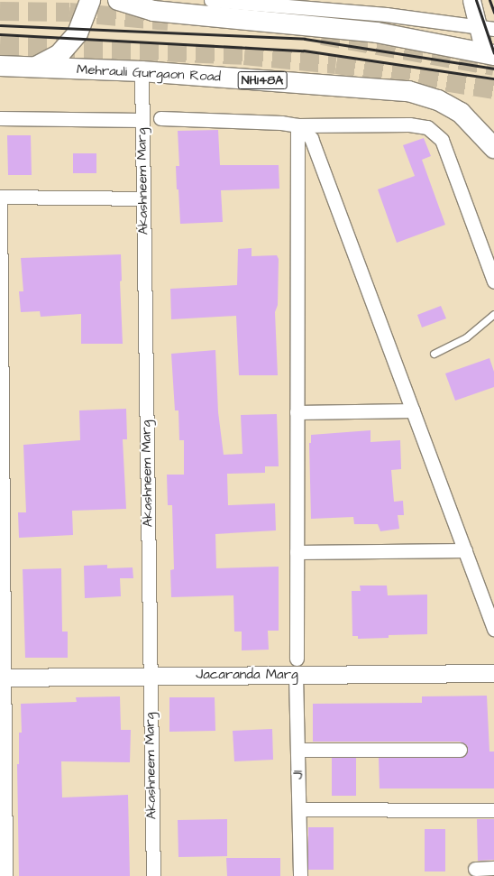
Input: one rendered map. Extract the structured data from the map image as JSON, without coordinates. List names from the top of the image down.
{
  "streets": {
    "main road": ["Mehrauli Gurgaon Road", "NH148A"],
    "street": ["Akashneem Marg", "Jacaranda Marg", "J1"]
  },
  "crossings": [
    ["Mehrauli Gurgaon Road", "Akashneem Marg"],
    ["Akashneem Marg", "Jacaranda Marg"],
    ["Jacaranda Marg", "J1"]
  ]
}
